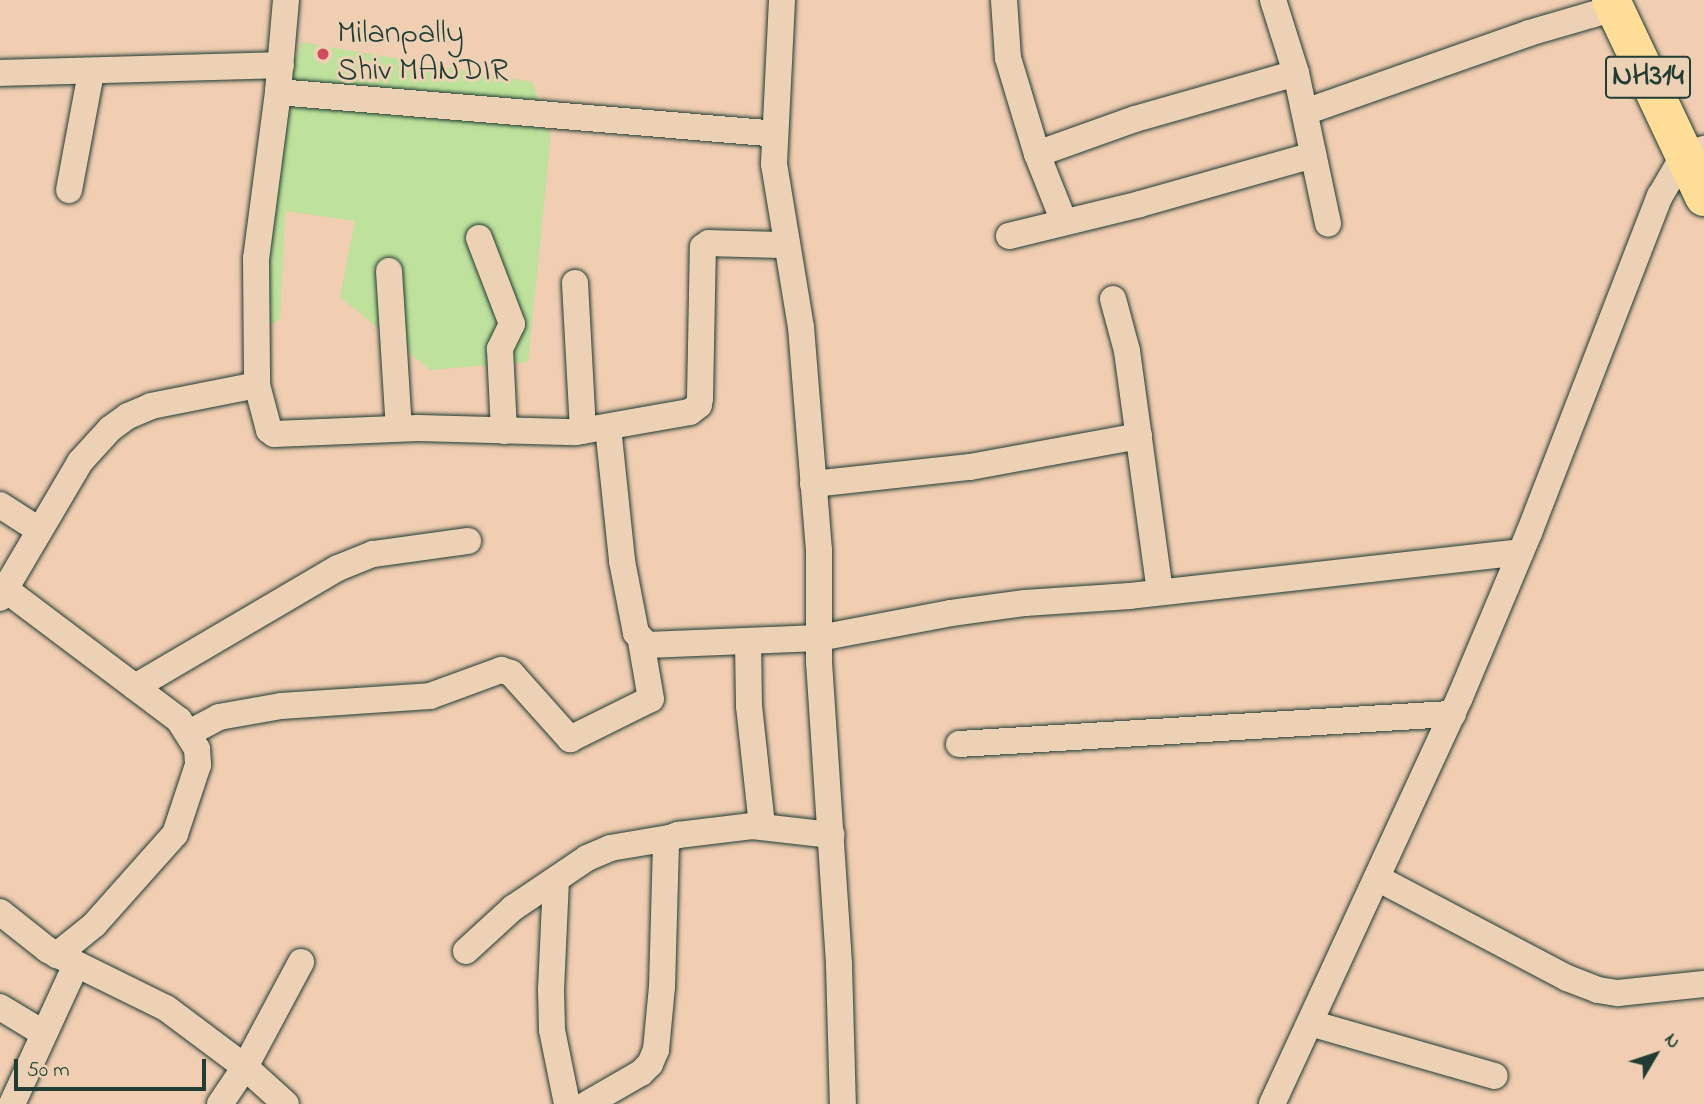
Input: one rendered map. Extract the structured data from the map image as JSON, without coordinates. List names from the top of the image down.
{
  "streets": {
    "highway": ["NH314"]
  },
  "places": ["Milanpally Shiv MANDIR"],
  "scale_bar": "50 m",
  "north": "top right"
}
